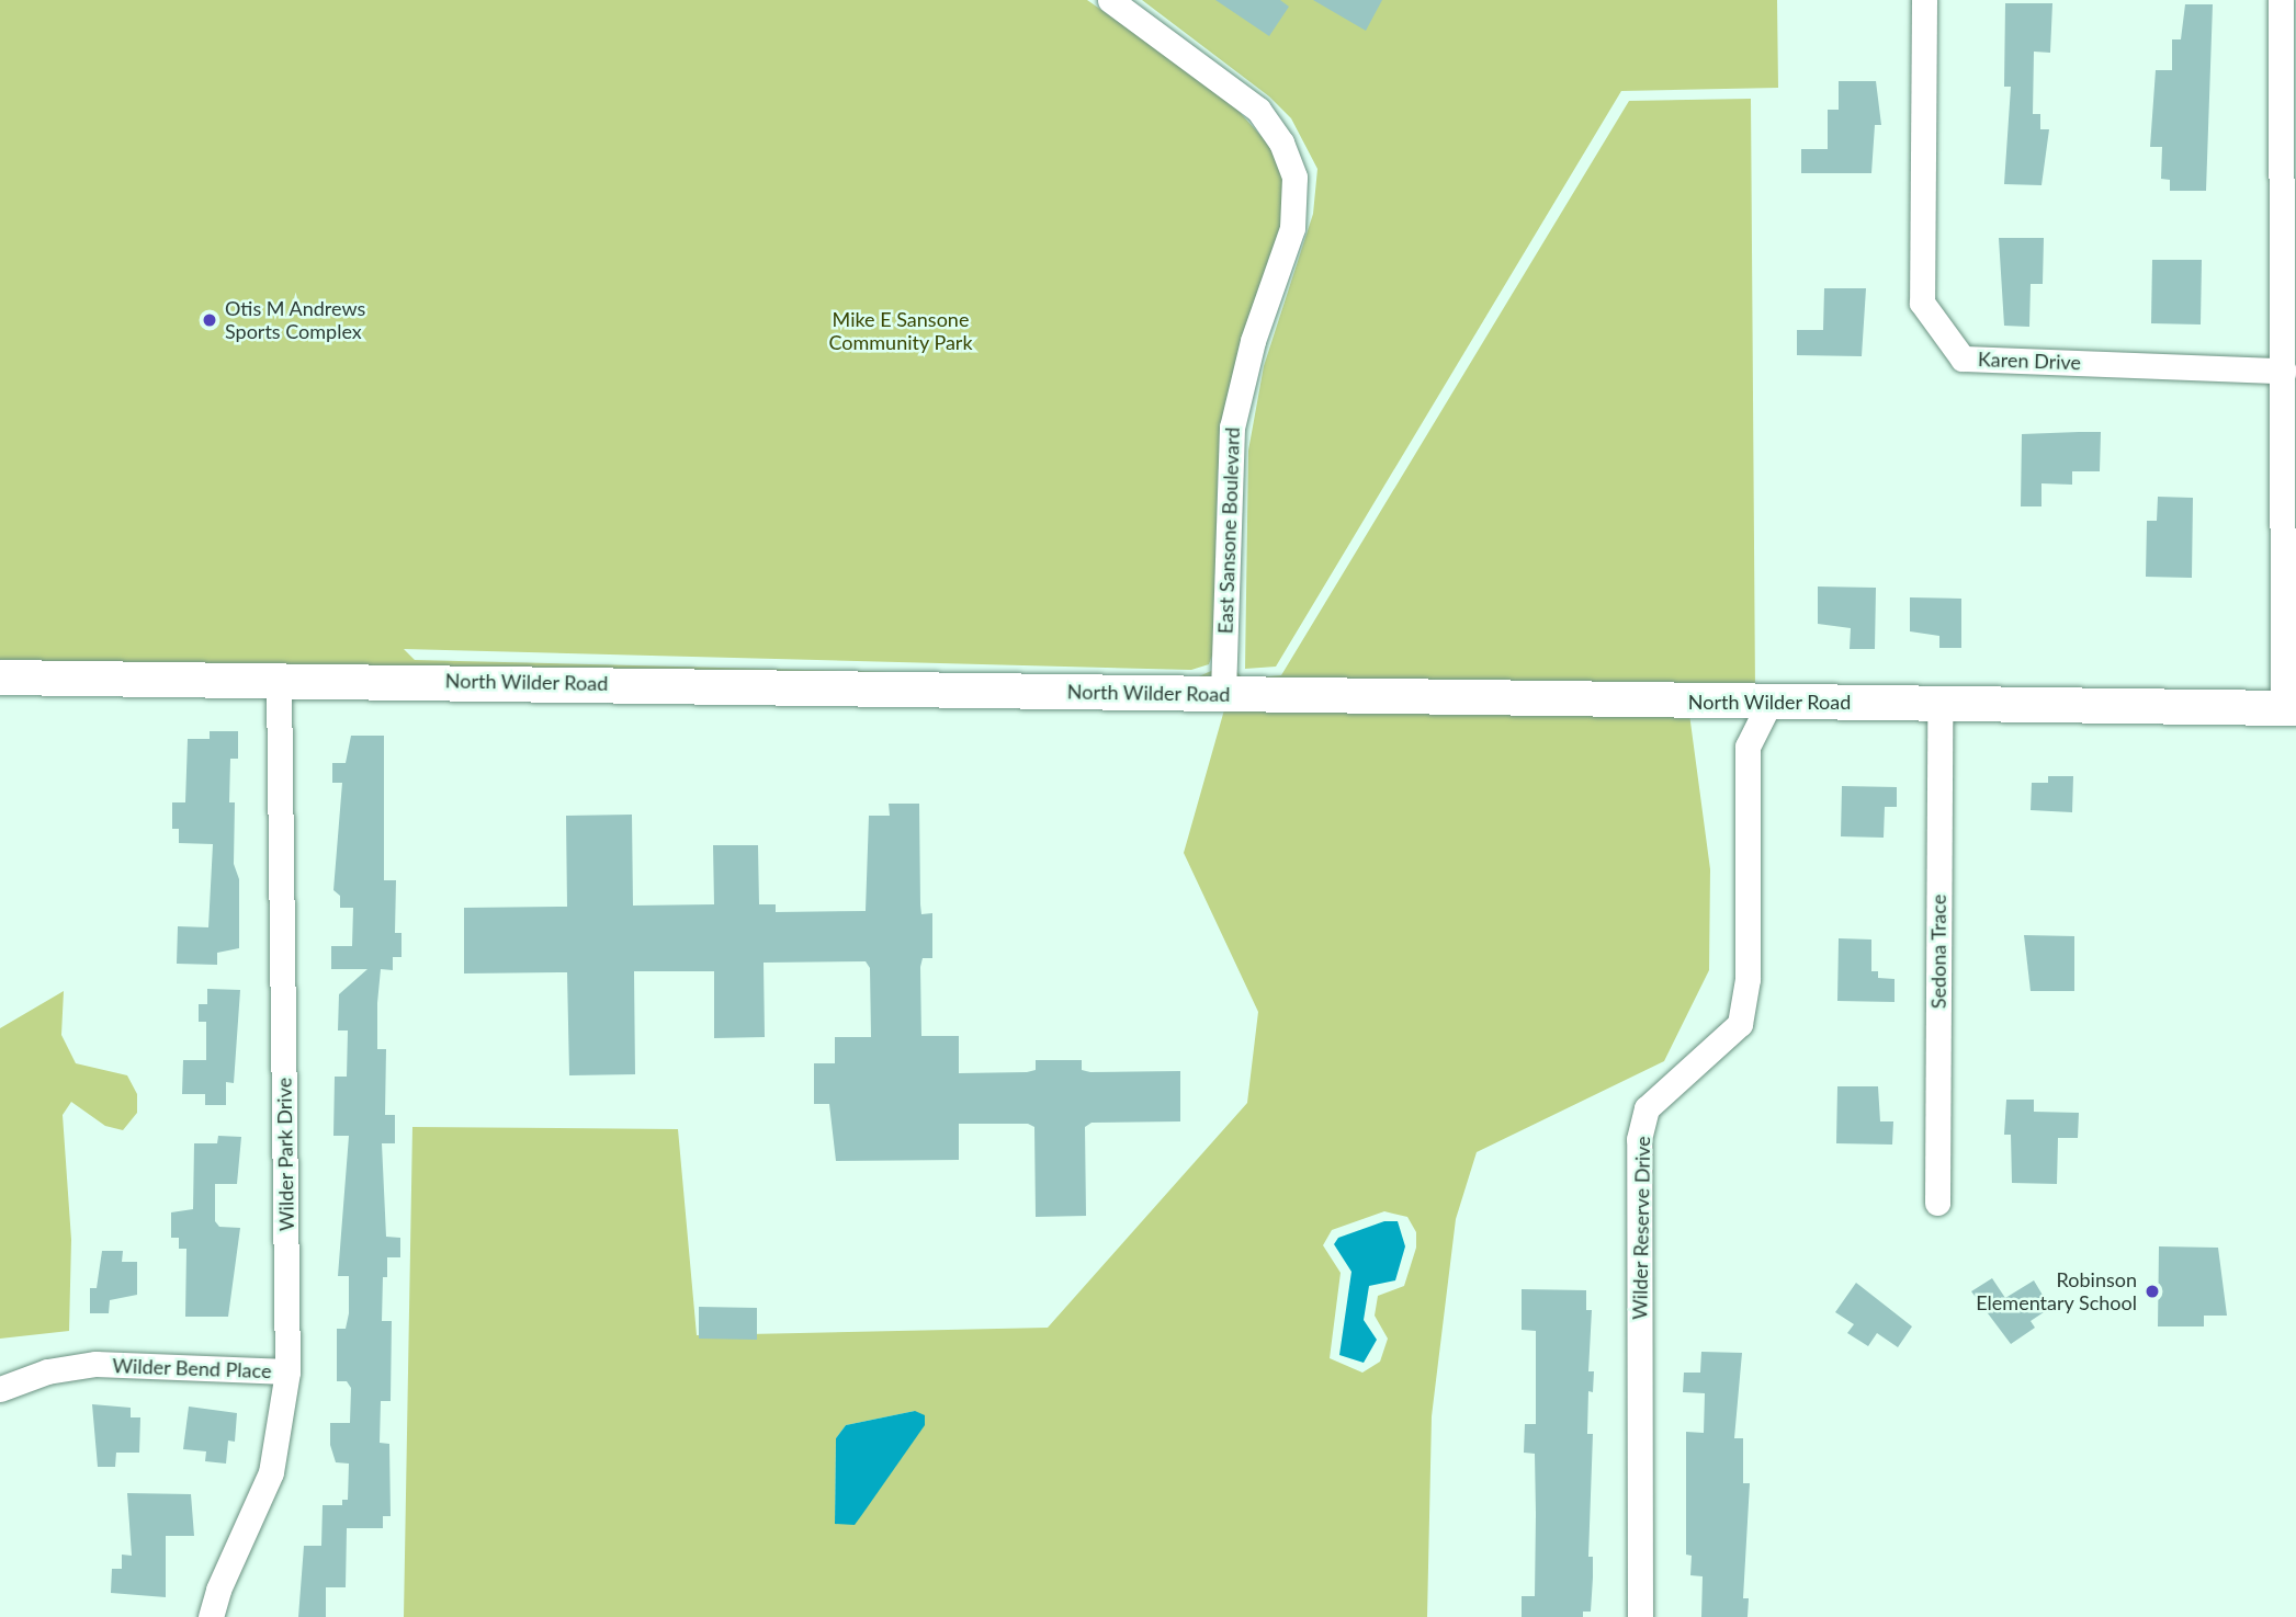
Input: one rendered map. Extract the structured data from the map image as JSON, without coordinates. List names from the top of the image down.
{
  "streets": {
    "street": [
      "Karen Drive",
      "East Sansone Boulevard",
      "North Wilder Road",
      "Sedona Trace",
      "Wilder Park Drive",
      "Wilder Reserve Drive",
      "Wilder Bend Place"
    ]
  },
  "crossings": [
    ["East Sansone Boulevard", "North Wilder Road"],
    ["North Wilder Road", "Sedona Trace"],
    ["North Wilder Road", "Wilder Park Drive"],
    ["North Wilder Road", "Wilder Reserve Drive"],
    ["Wilder Park Drive", "Wilder Bend Place"]
  ],
  "parks": ["Mike E Sansone Community Park"],
  "places": ["Otis M Andrews Sports Complex", "Robinson Elementary School"]
}
